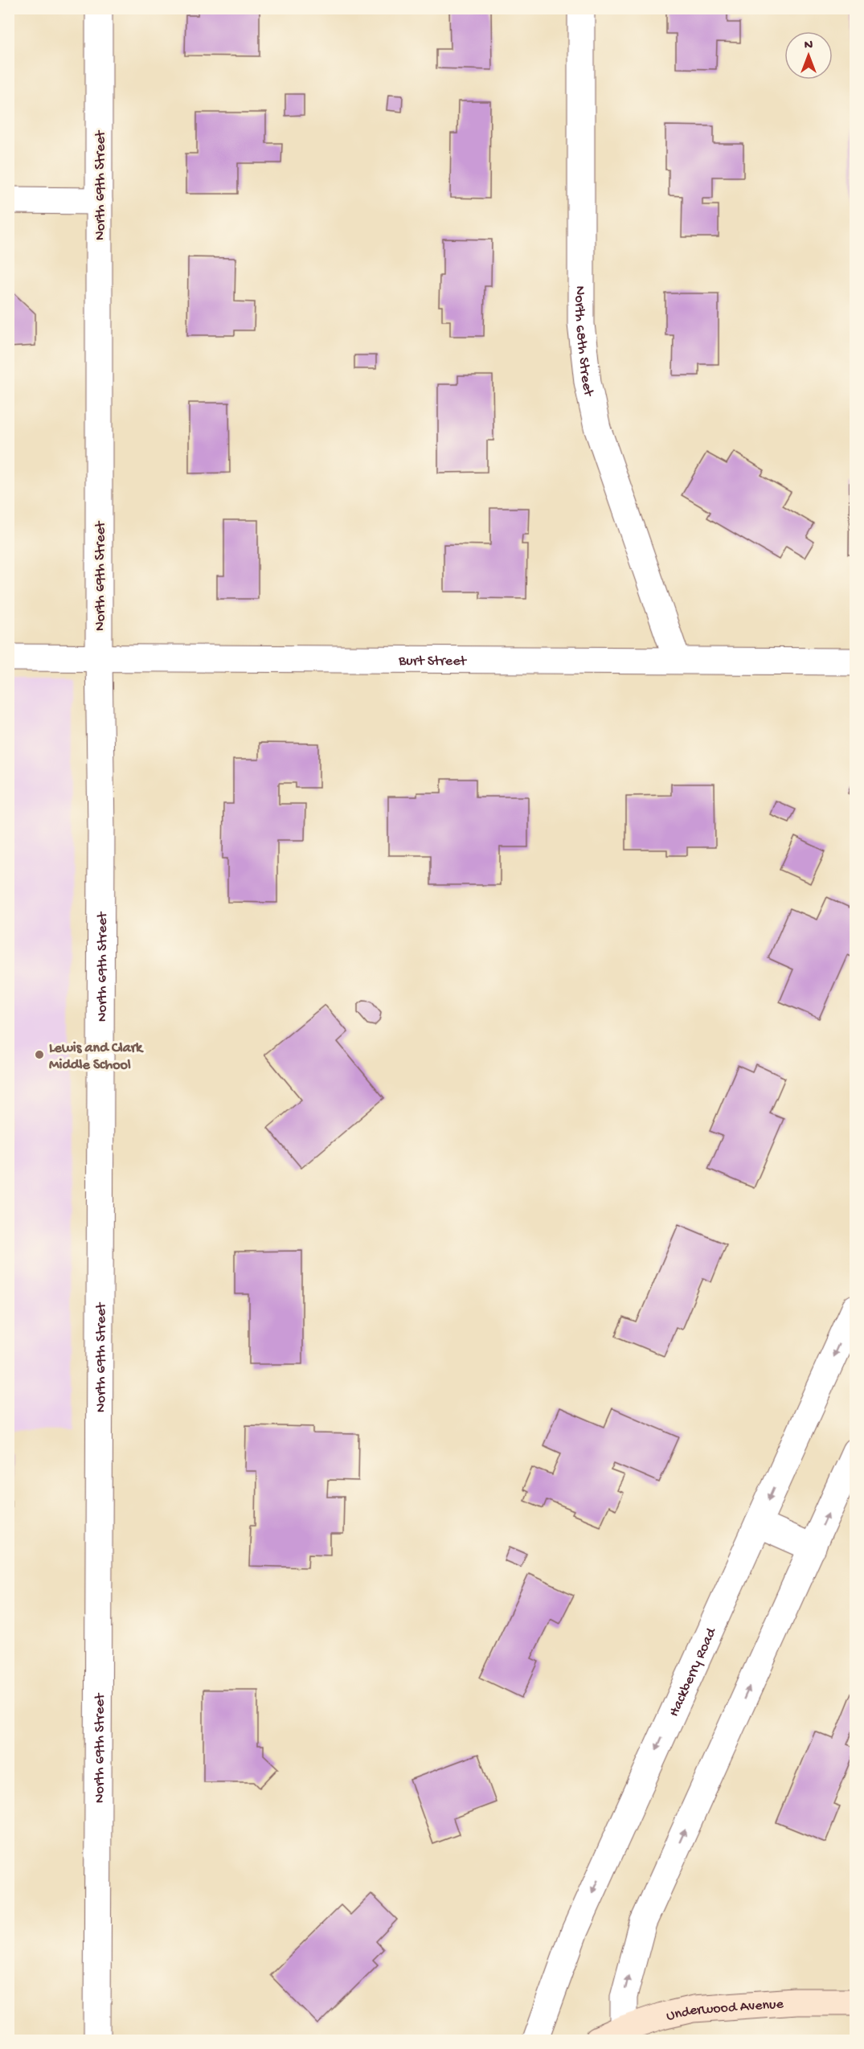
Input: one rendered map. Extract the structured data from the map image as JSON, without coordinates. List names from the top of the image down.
{
  "streets": {
    "main road": ["Underwood Avenue"],
    "street": [
      "North 69th Street",
      "North 68th Street",
      "Burt Street",
      "Hackberry Road"
    ]
  },
  "crossings": [
    ["North 69th Street", "Burt Street"],
    ["North 68th Street", "Burt Street"]
  ],
  "places": ["Lewis and Clark Middle School"],
  "north": "top"
}
